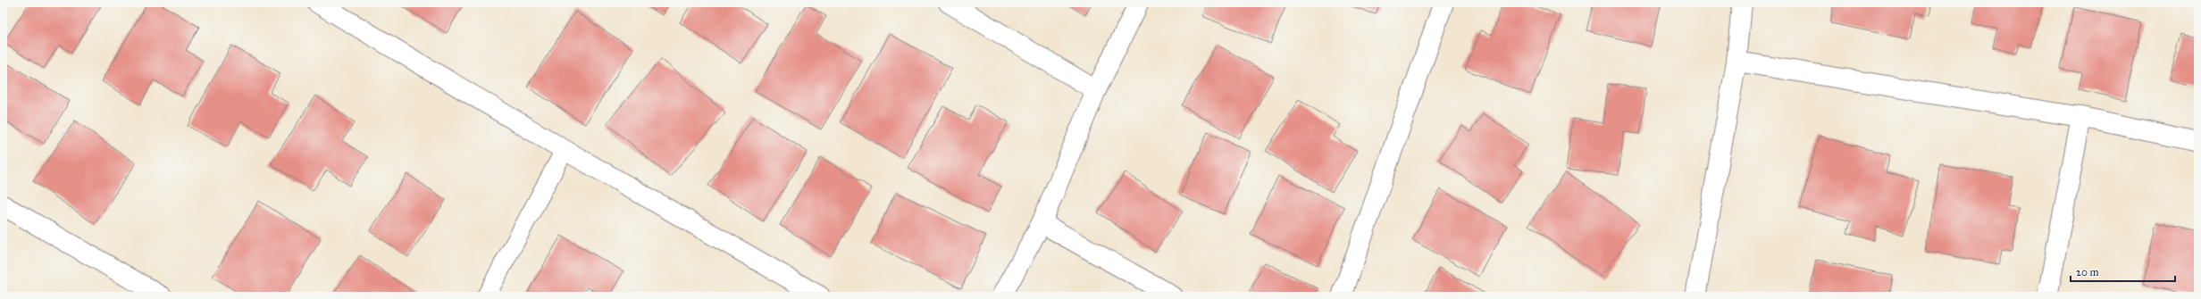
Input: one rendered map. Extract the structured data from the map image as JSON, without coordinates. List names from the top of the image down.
{
  "scale_bar": "20 m"
}
